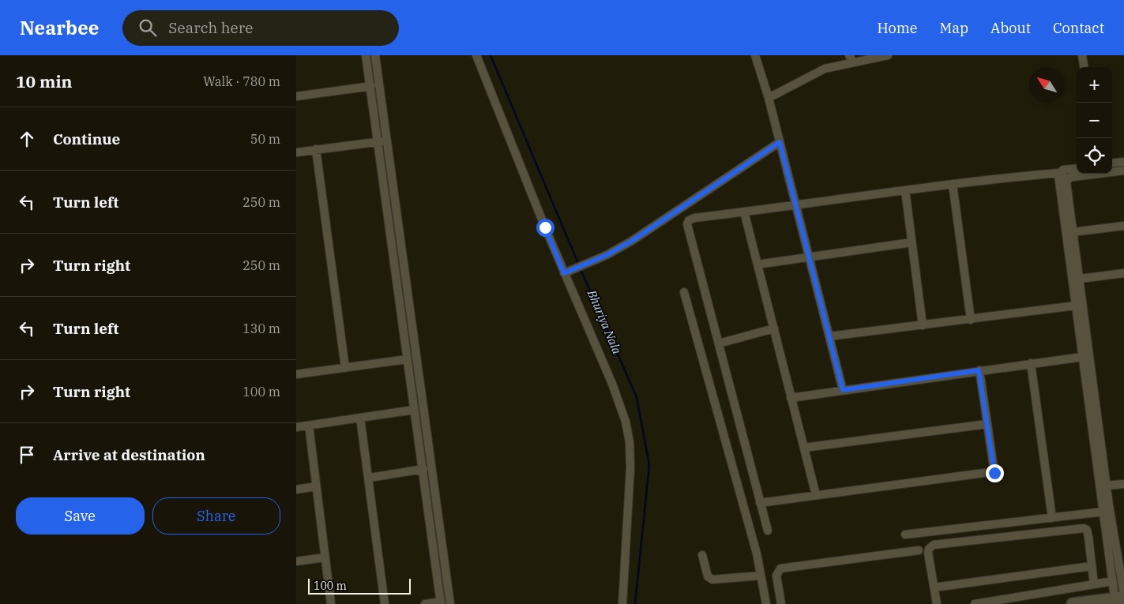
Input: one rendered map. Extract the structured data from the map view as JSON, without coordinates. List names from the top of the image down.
{
  "water": ["Bhuriya Nala"],
  "scale_bar": "100 m",
  "north": "top left",
  "page": {
    "header": "Nearbee",
    "search": "Search here",
    "nav": [
      "Home",
      "Map",
      "About",
      "Contact"
    ],
    "heading": ["10 min", "Walk · 780 m"],
    "map_buttons": ["+", "−"],
    "list": [
      ["Continue", "50 m"],
      ["Turn left", "250 m"],
      ["Turn right", "250 m"],
      ["Turn left", "130 m"],
      ["Turn right", "100 m"],
      "Arrive at destination"
    ],
    "buttons": ["Save", "Share"],
    "scale": "100 m"
  }
}
